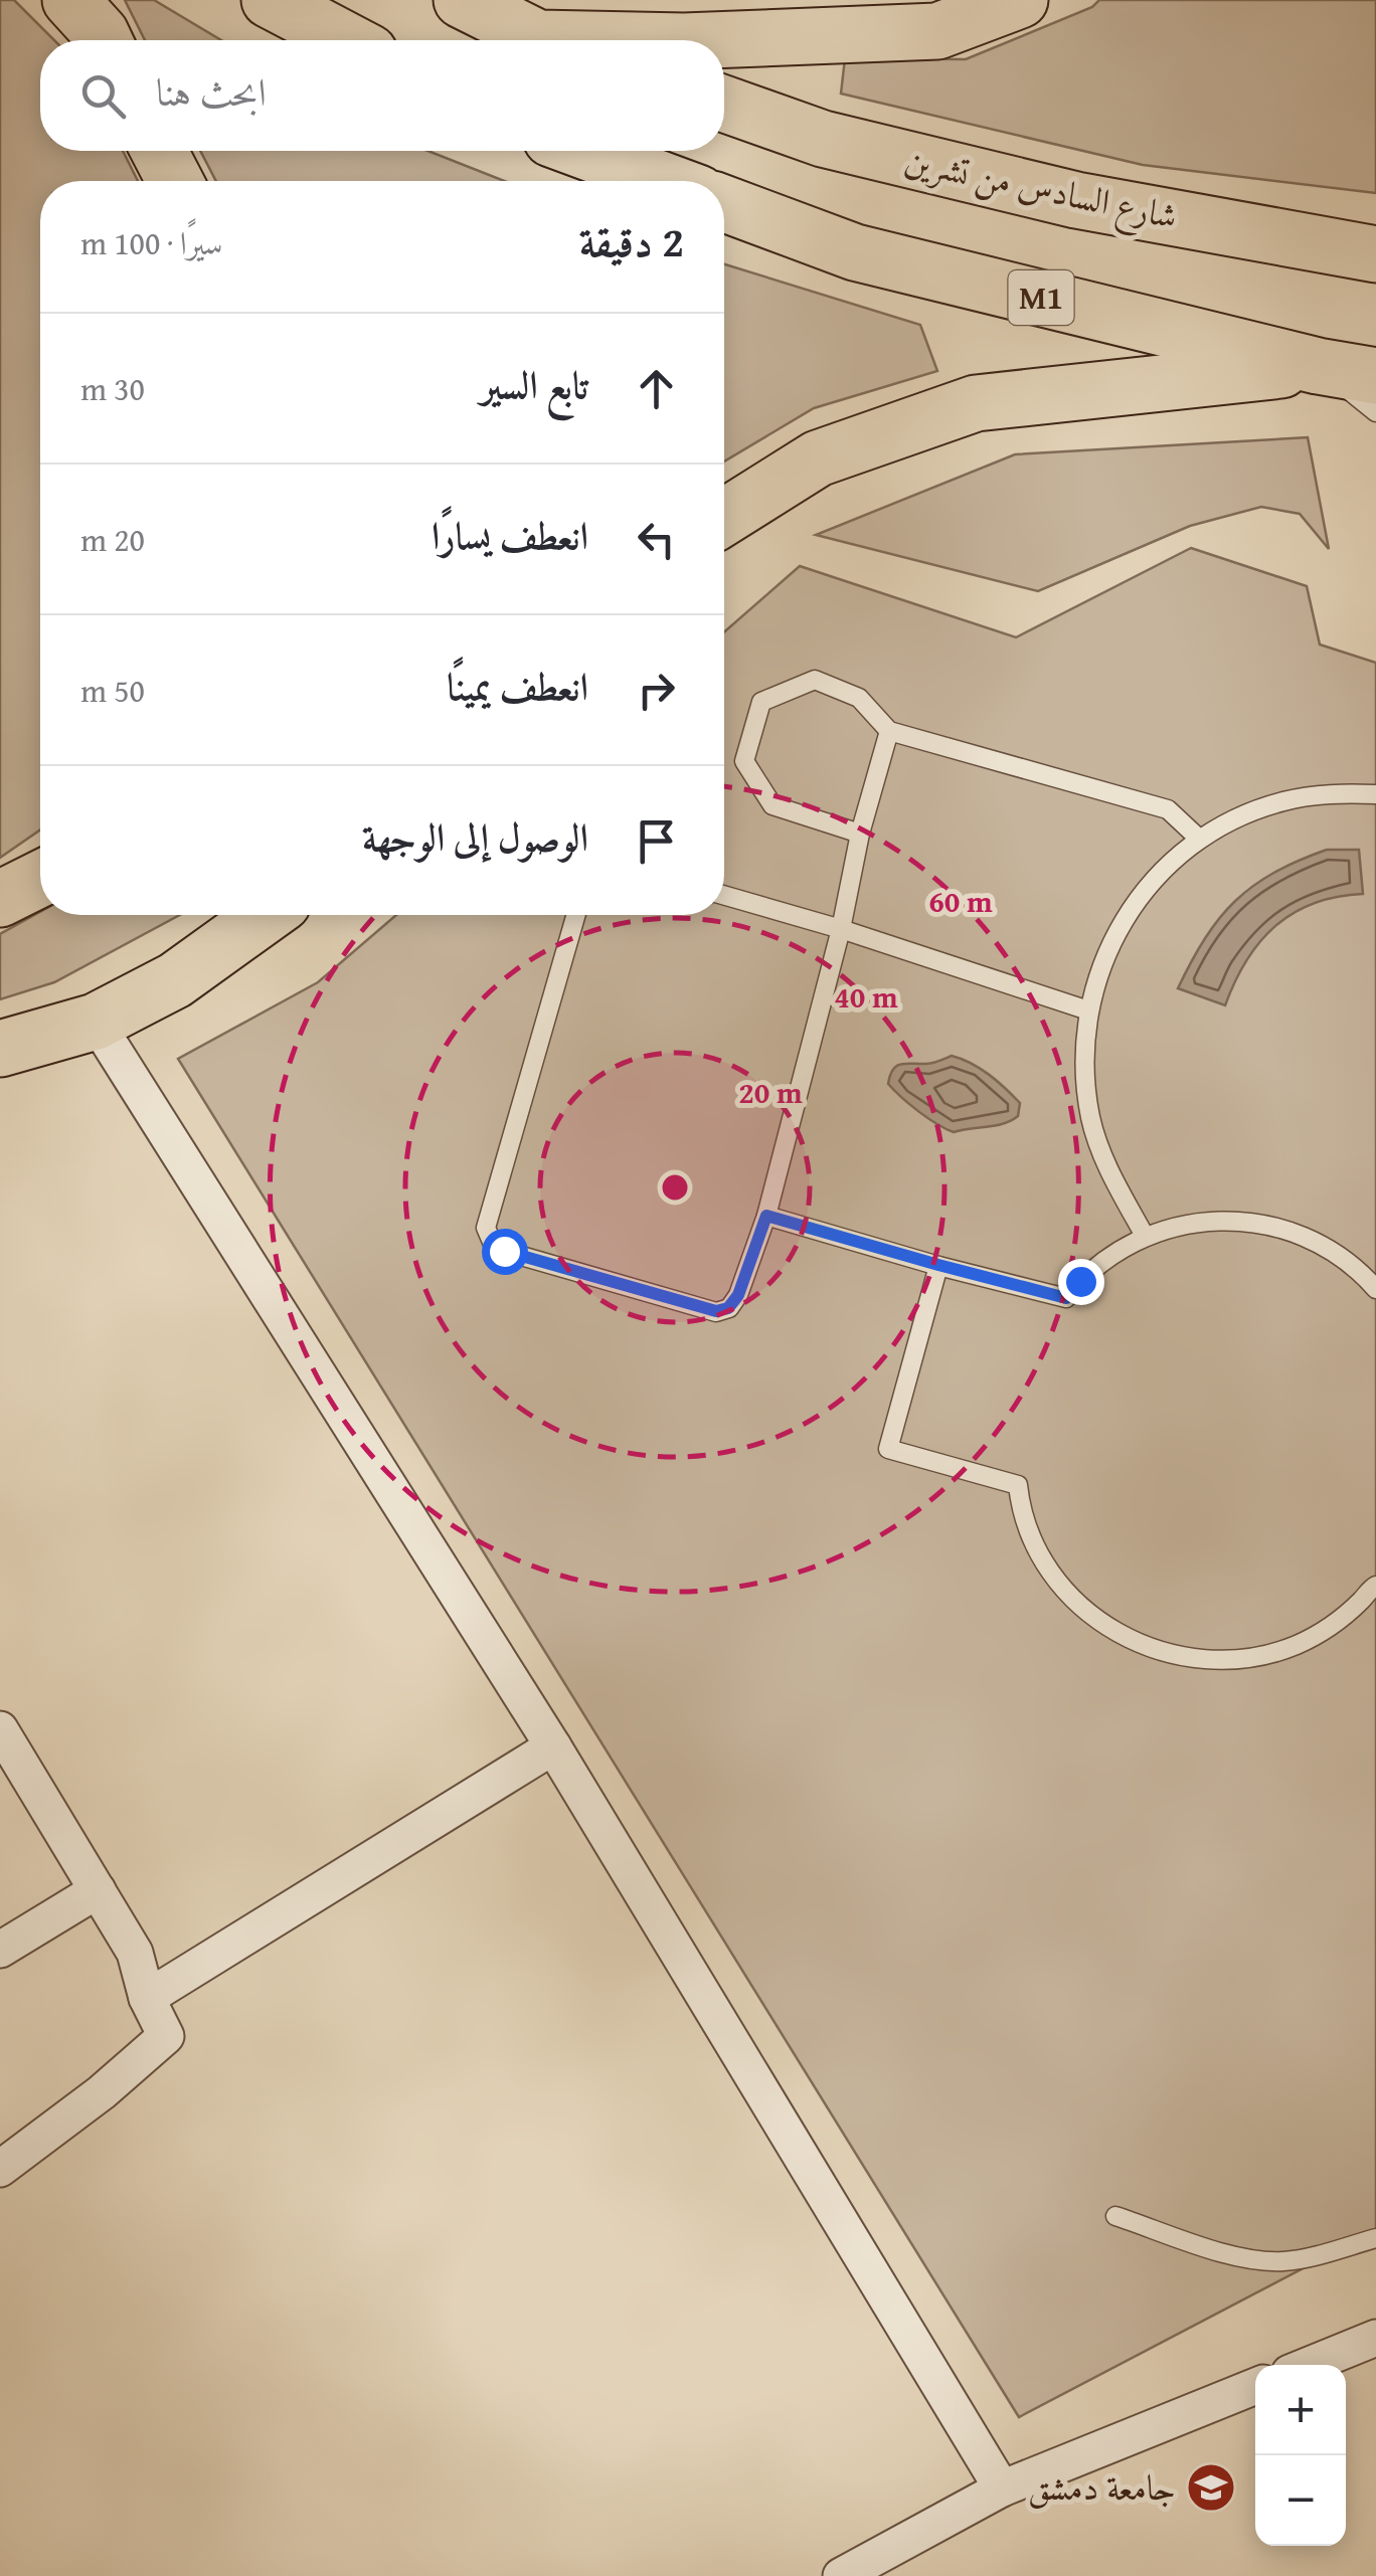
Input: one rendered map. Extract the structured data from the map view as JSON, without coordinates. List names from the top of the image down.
{
  "streets": {
    "highway": ["شارع السادس من تشرين", "M1"]
  },
  "places": {
    "school or university": ["جامعة دمشق"]
  },
  "page": {
    "search": "ابحث هنا",
    "heading": ["2 دقيقة", "سيرًا · 100 m"],
    "list": [
      ["تابع السير", "30 m"],
      ["انعطف يسارًا", "20 m"],
      ["انعطف يمينًا", "50 m"],
      "الوصول إلى الوجهة"
    ],
    "map_buttons": ["+", "−"]
  },
  "rings": ["60 m", "40 m", "20 m"]
}
